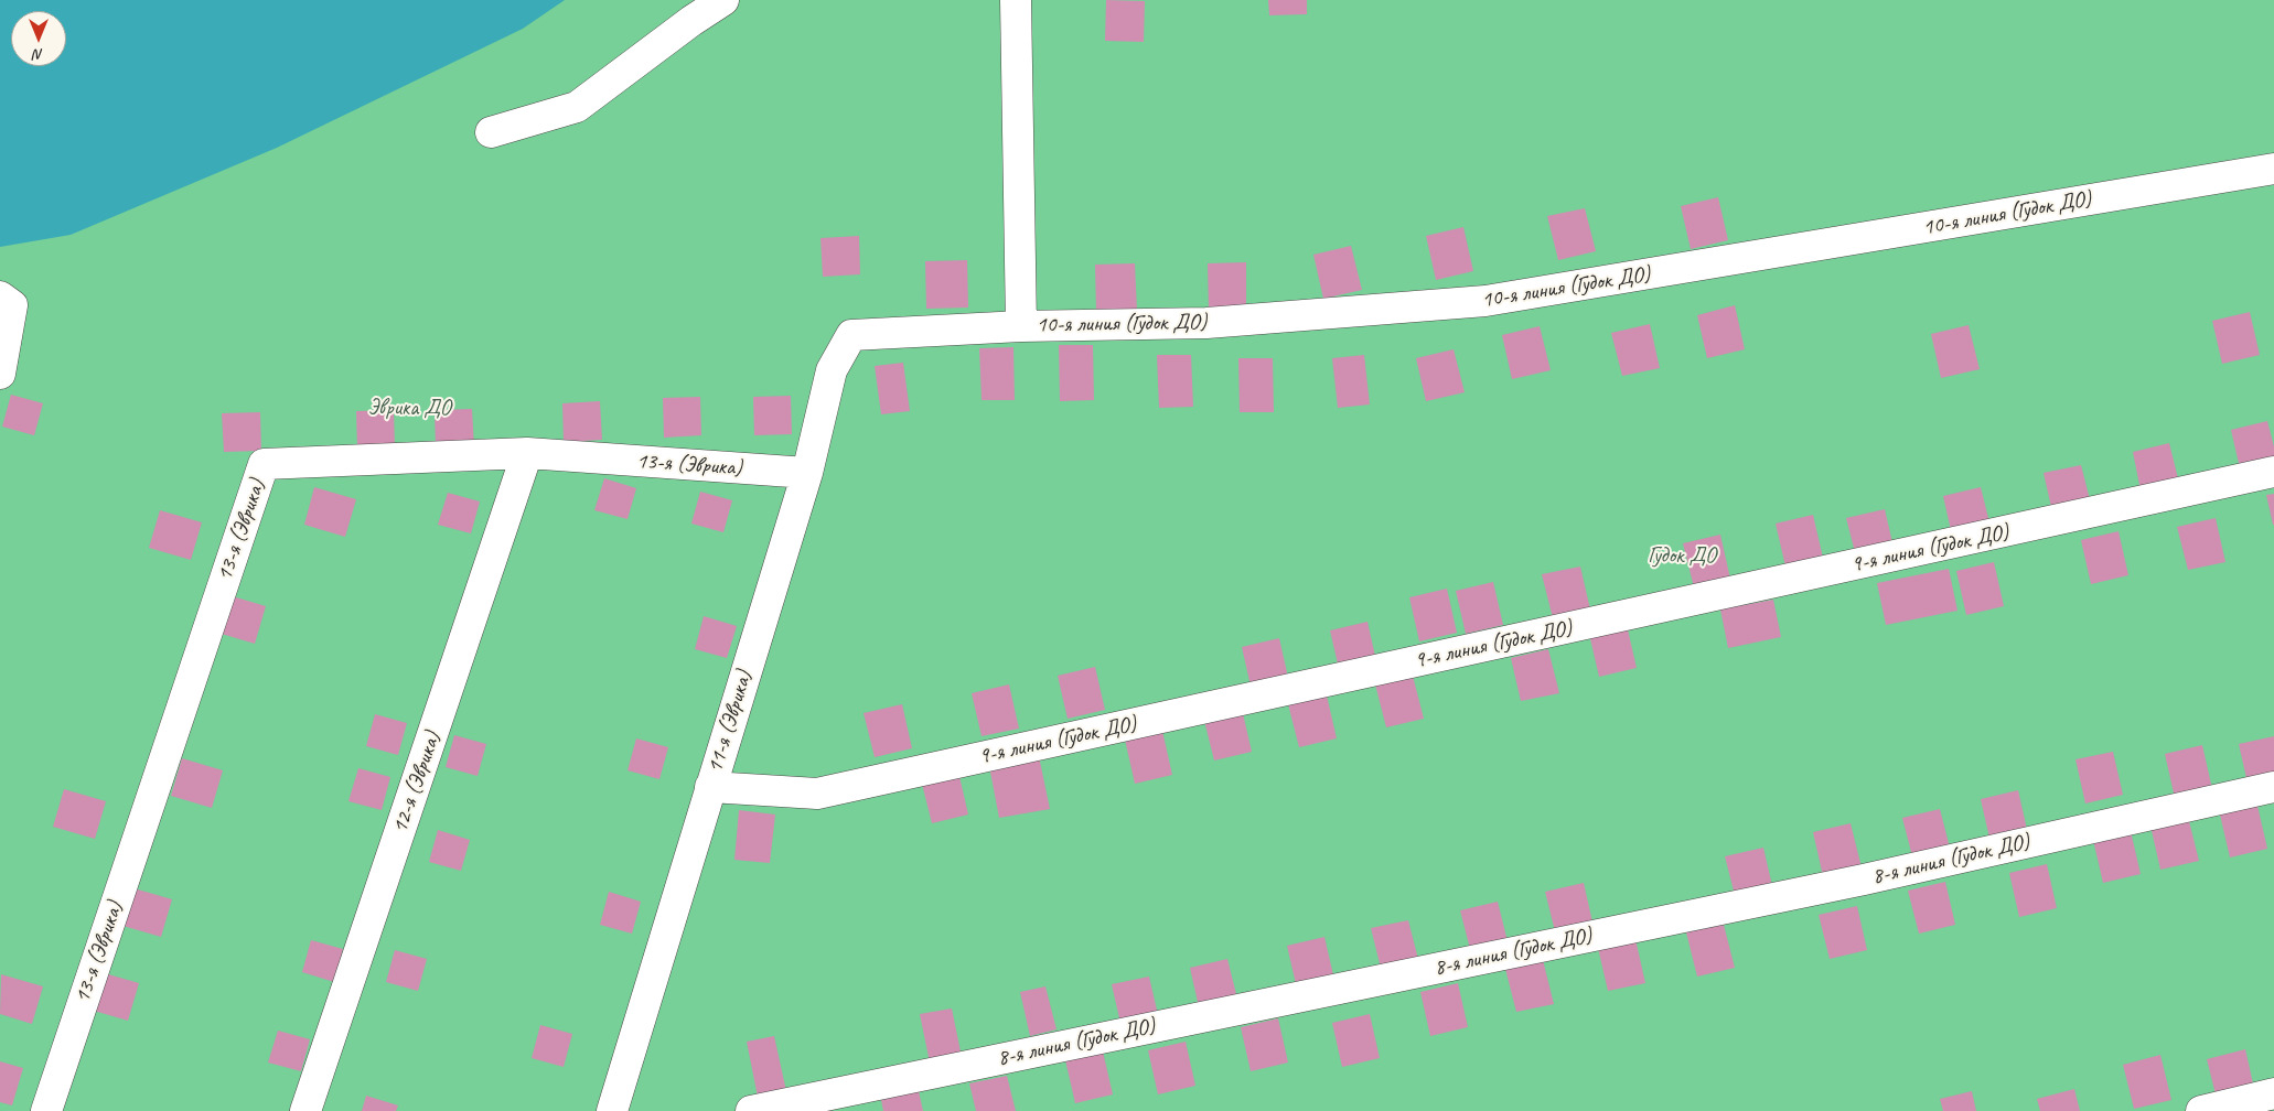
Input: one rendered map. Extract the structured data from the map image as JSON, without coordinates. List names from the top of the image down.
{
  "streets": {
    "lane": [
      "10-я линия (Гудок ДО)",
      "13-я (Эврика)",
      "9-я линия (Гудок ДО)",
      "11-я (Эврика)",
      "12-я (Эврика)",
      "8-я линия (Гудок ДО)"
    ]
  },
  "crossings": [
    ["10-я линия (Гудок ДО)", "11-я (Эврика)"],
    ["13-я (Эврика)", "11-я (Эврика)"],
    ["13-я (Эврика)", "12-я (Эврика)"],
    ["9-я линия (Гудок ДО)", "11-я (Эврика)"]
  ],
  "parks": ["Эврика ДО", "Гудок ДО"],
  "north": "bottom"
}
